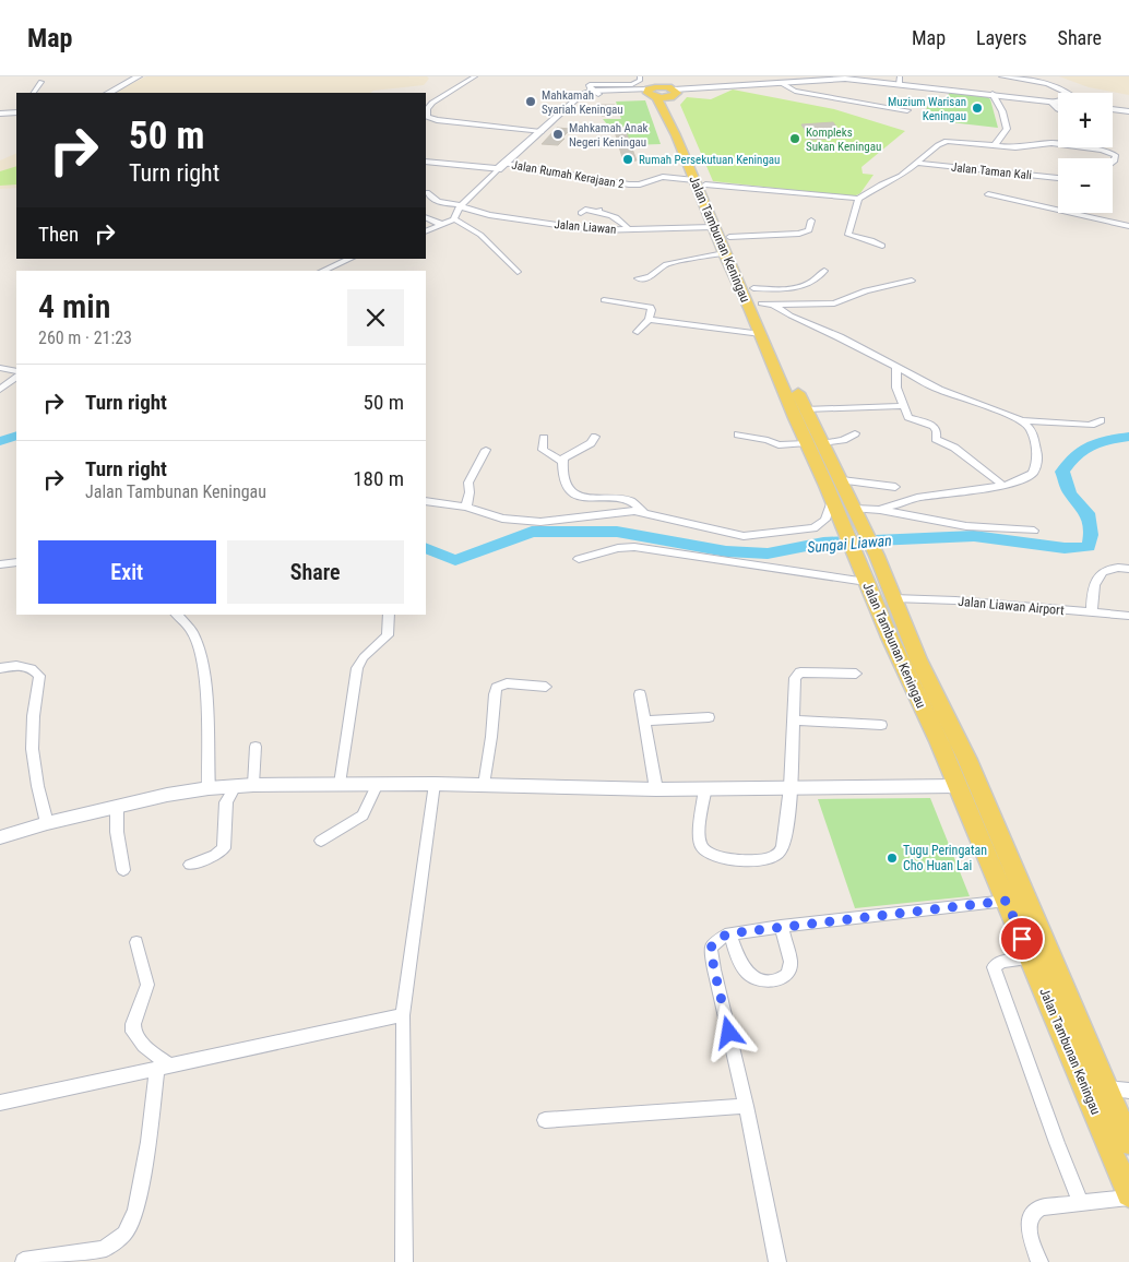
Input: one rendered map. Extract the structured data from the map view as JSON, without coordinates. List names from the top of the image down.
{
  "streets": {
    "main road": ["Jalan Tambunan Keningau"],
    "street": [
      "Jalan Taman Kali",
      "Jalan Rumah Kerajaan 2",
      "Jalan Liawan",
      "Jalan Liawan Airport"
    ]
  },
  "crossings": [
    ["Jalan Rumah Kerajaan 2", "Jalan Tambunan Keningau"],
    ["Jalan Liawan", "Jalan Tambunan Keningau"],
    ["Jalan Tambunan Keningau", "Jalan Liawan Airport"]
  ],
  "water": ["Sungai Liawan"],
  "places": [
    "Mahkamah Syariah Keningau",
    "Muzium Warisan Keningau",
    "Mahkamah Anak Negeri Keningau",
    "Kompleks Sukan Keningau",
    "Rumah Persekutuan Keningau",
    "Tugu Peringatan Cho Huan Lai"
  ],
  "page": {
    "header": "Map",
    "nav": ["Map", "Layers", "Share"],
    "map_buttons": ["+", "−"],
    "turn": ["50 m", "Turn right"],
    "then": "Then",
    "heading": ["4 min", "260 m · 21:23"],
    "list": [
      {
        "name": "Turn right",
        "value": "50 m"
      },
      {
        "name": "Turn right",
        "note": "Jalan Tambunan Keningau",
        "value": "180 m"
      }
    ],
    "buttons": ["Exit", "Share"]
  }
}
